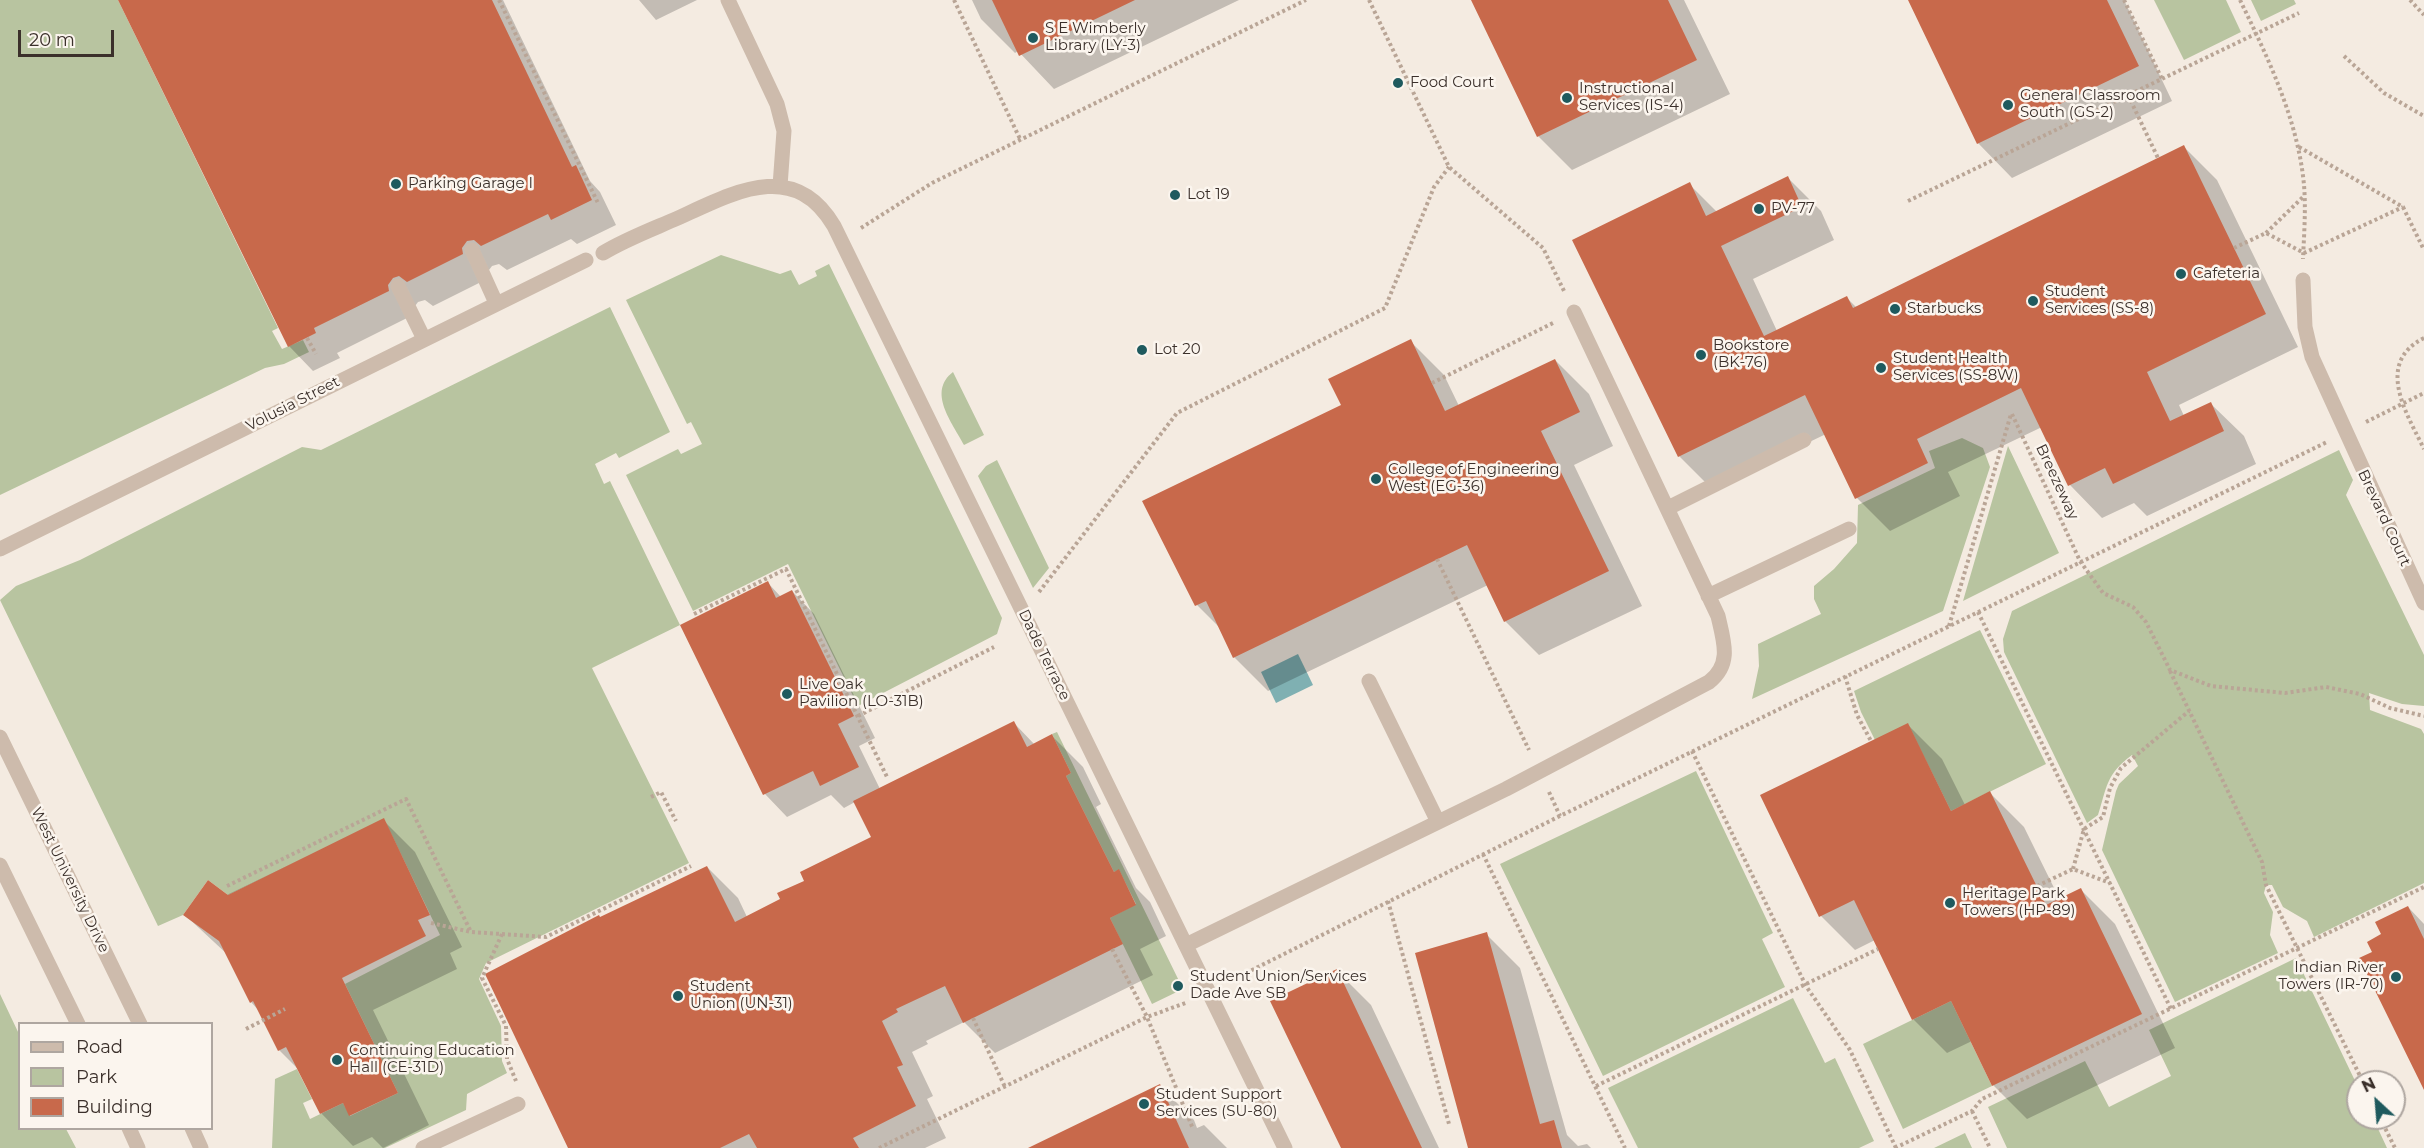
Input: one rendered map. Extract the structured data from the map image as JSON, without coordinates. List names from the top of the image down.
{
  "streets": {
    "street": [
      "Volusia Street",
      "Brevard Court",
      "Dade Terrace",
      "West University Drive"
    ],
    "path": ["Breezeway"]
  },
  "places": [
    "S E Wimberly Library (LY-3)",
    "Food Court",
    "Instructional Services (IS-4)",
    "General Classroom South (GS-2)",
    "Parking Garage I",
    "Lot 19",
    "PV-77",
    "Cafeteria",
    "Student Services (SS-8)",
    "Starbucks",
    "Lot 20",
    "Bookstore (BK-76)",
    "Student Health Services (SS-8W)",
    "College of Engineering West (EG-36)",
    "Live Oak Pavilion (LO-31B)",
    "Heritage Park Towers (HP-89)",
    "Indian River Towers (IR-70)",
    "Student Union/Services Dade Ave SB",
    "Student Union (UN-31)",
    "Continuing Education Hall (CE-31D)",
    "Student Support Services (SU-80)"
  ],
  "legend": ["Road", "Park", "Building"],
  "scale_bar": "20 m",
  "north": "top left"
}
